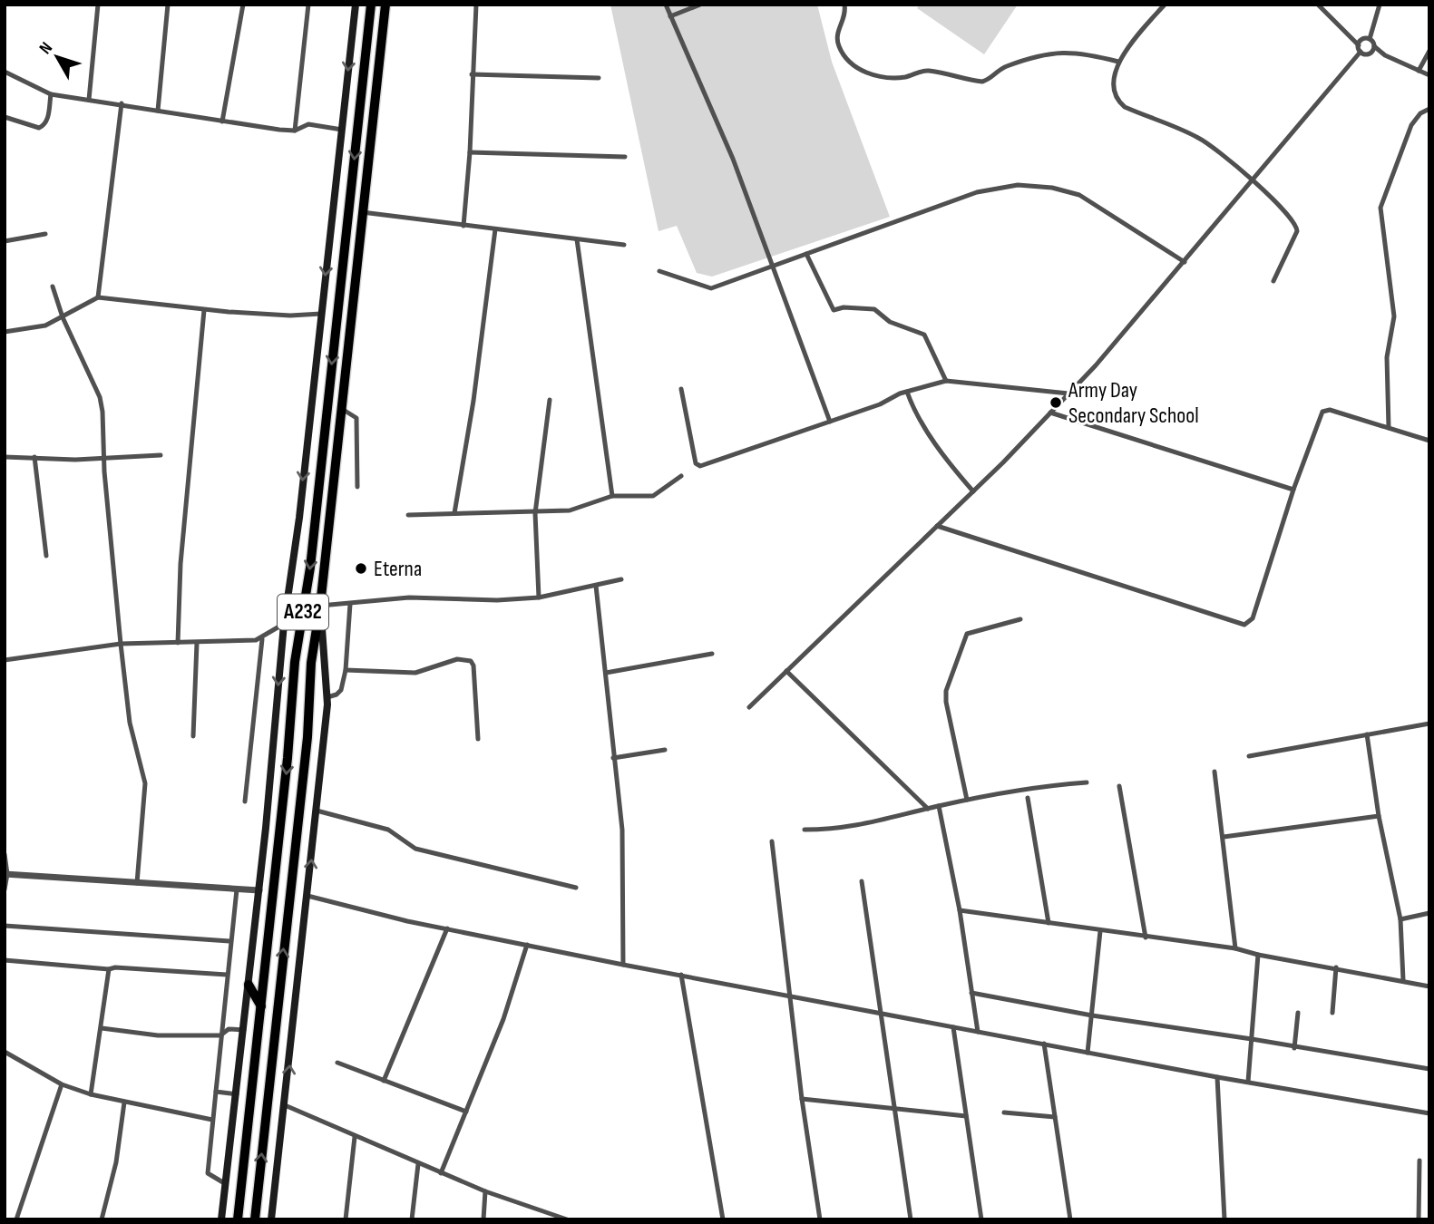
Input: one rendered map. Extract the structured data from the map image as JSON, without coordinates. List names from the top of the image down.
{
  "streets": {
    "highway": ["A232"]
  },
  "places": ["Army Day Secondary School", "Eterna"],
  "north": "top left"
}
